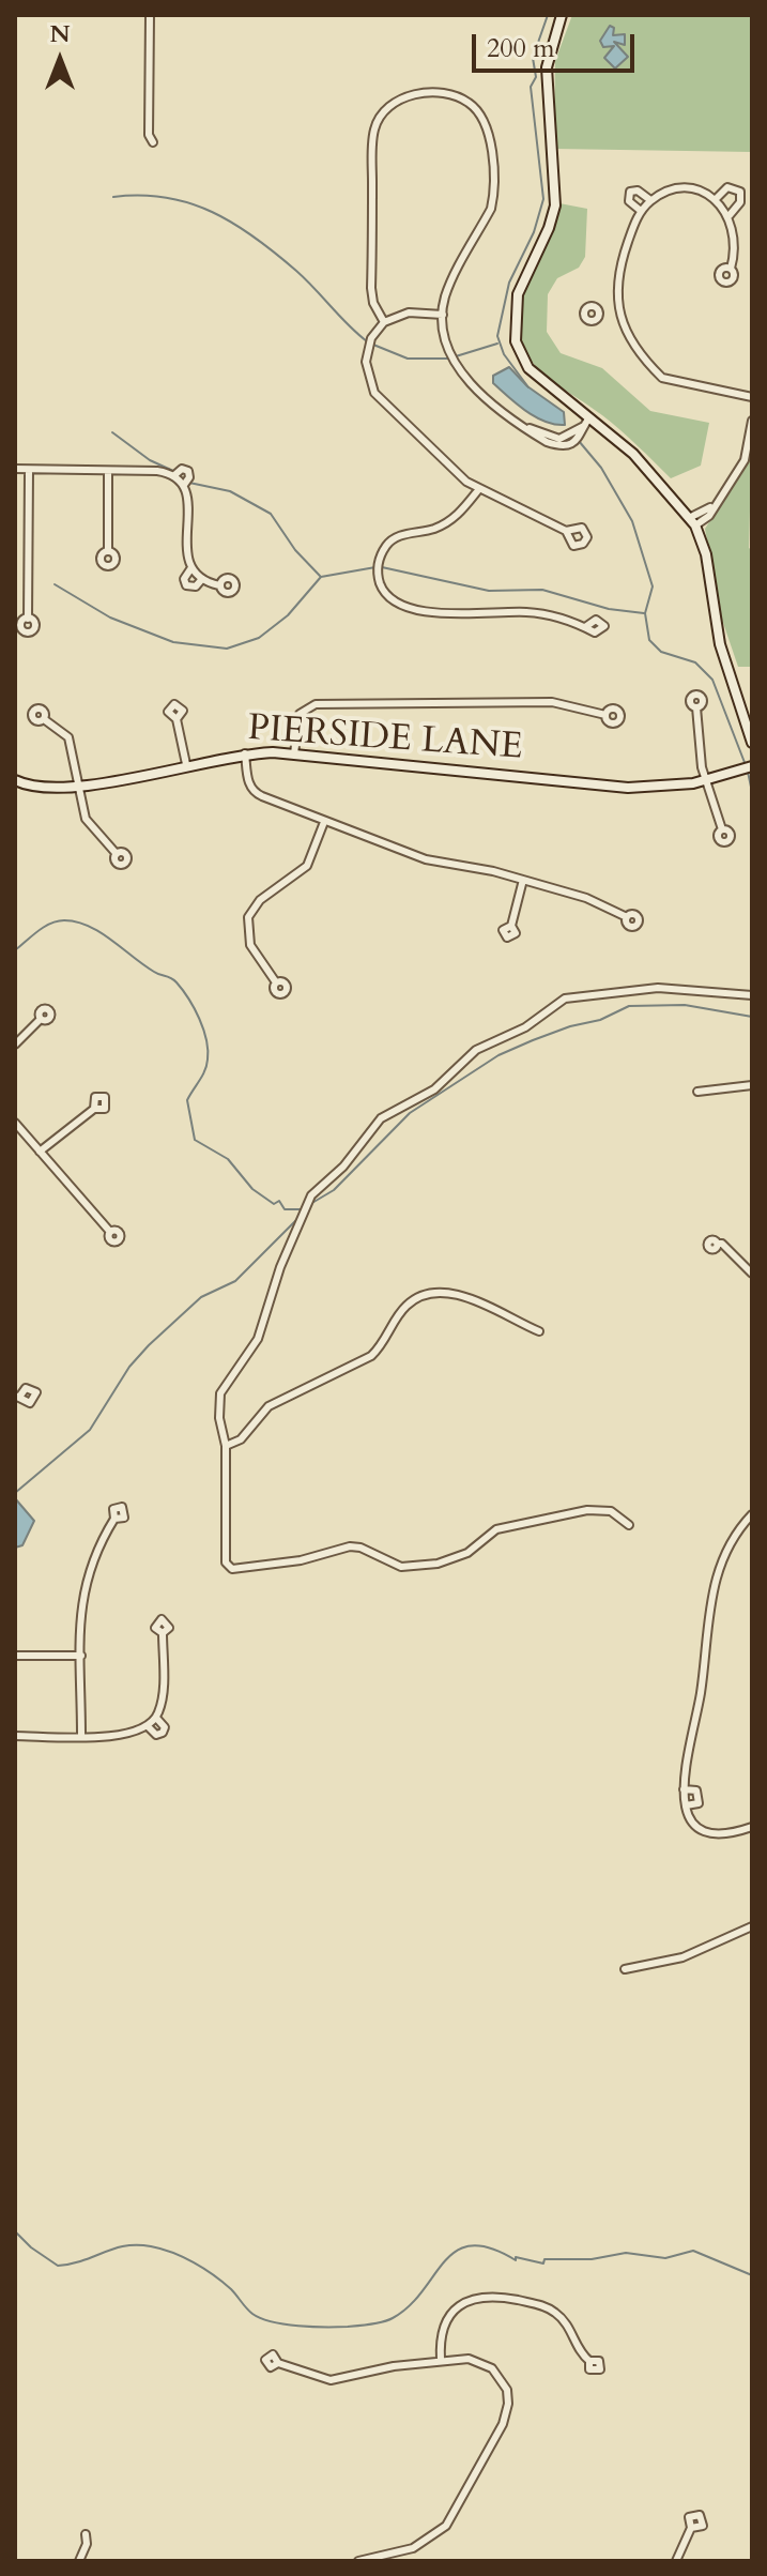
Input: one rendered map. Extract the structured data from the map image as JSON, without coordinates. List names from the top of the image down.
{
  "streets": {
    "street": ["PIERSIDE LANE"]
  },
  "scale_bar": "200 m",
  "north": "top"
}
